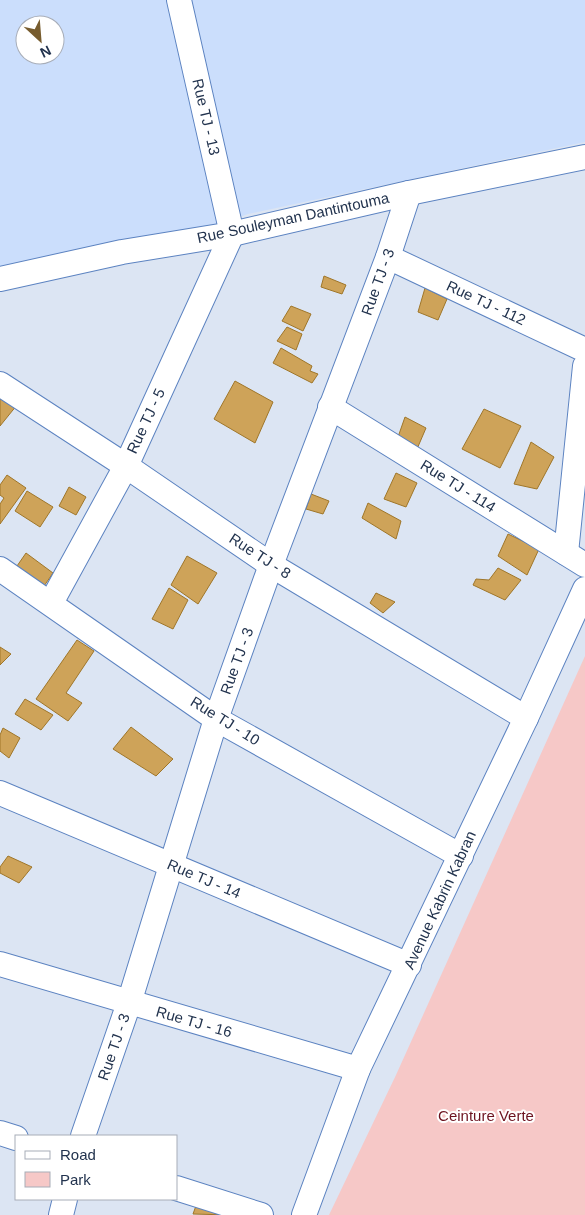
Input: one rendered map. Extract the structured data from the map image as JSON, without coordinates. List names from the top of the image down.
{
  "streets": {
    "street": [
      "Rue TJ - 13",
      "Rue Souleyman Dantintouma",
      "Rue TJ - 3",
      "Rue TJ - 112",
      "Rue TJ - 5",
      "Rue TJ - 114",
      "Rue TJ - 8",
      "Rue TJ - 10",
      "Rue TJ - 14",
      "Avenue Kabrin Kabran",
      "Rue TJ - 16"
    ]
  },
  "crossings": [
    ["Rue TJ - 13", "Rue Souleyman Dantintouma"],
    ["Rue TJ - 13", "Rue TJ - 5"],
    ["Rue Souleyman Dantintouma", "Rue TJ - 3"],
    ["Rue Souleyman Dantintouma", "Rue TJ - 5"],
    ["Rue TJ - 3", "Rue TJ - 112"],
    ["Rue TJ - 3", "Rue TJ - 114"],
    ["Rue TJ - 3", "Rue TJ - 8"],
    ["Rue TJ - 3", "Rue TJ - 10"],
    ["Rue TJ - 3", "Rue TJ - 14"],
    ["Rue TJ - 3", "Rue TJ - 16"],
    ["Rue TJ - 5", "Rue TJ - 8"],
    ["Rue TJ - 5", "Rue TJ - 10"],
    ["Rue TJ - 8", "Avenue Kabrin Kabran"],
    ["Rue TJ - 10", "Avenue Kabrin Kabran"],
    ["Rue TJ - 14", "Avenue Kabrin Kabran"],
    ["Avenue Kabrin Kabran", "Rue TJ - 16"]
  ],
  "parks": ["Ceinture Verte"],
  "legend": ["Road", "Park"],
  "north": "bottom right"
}
